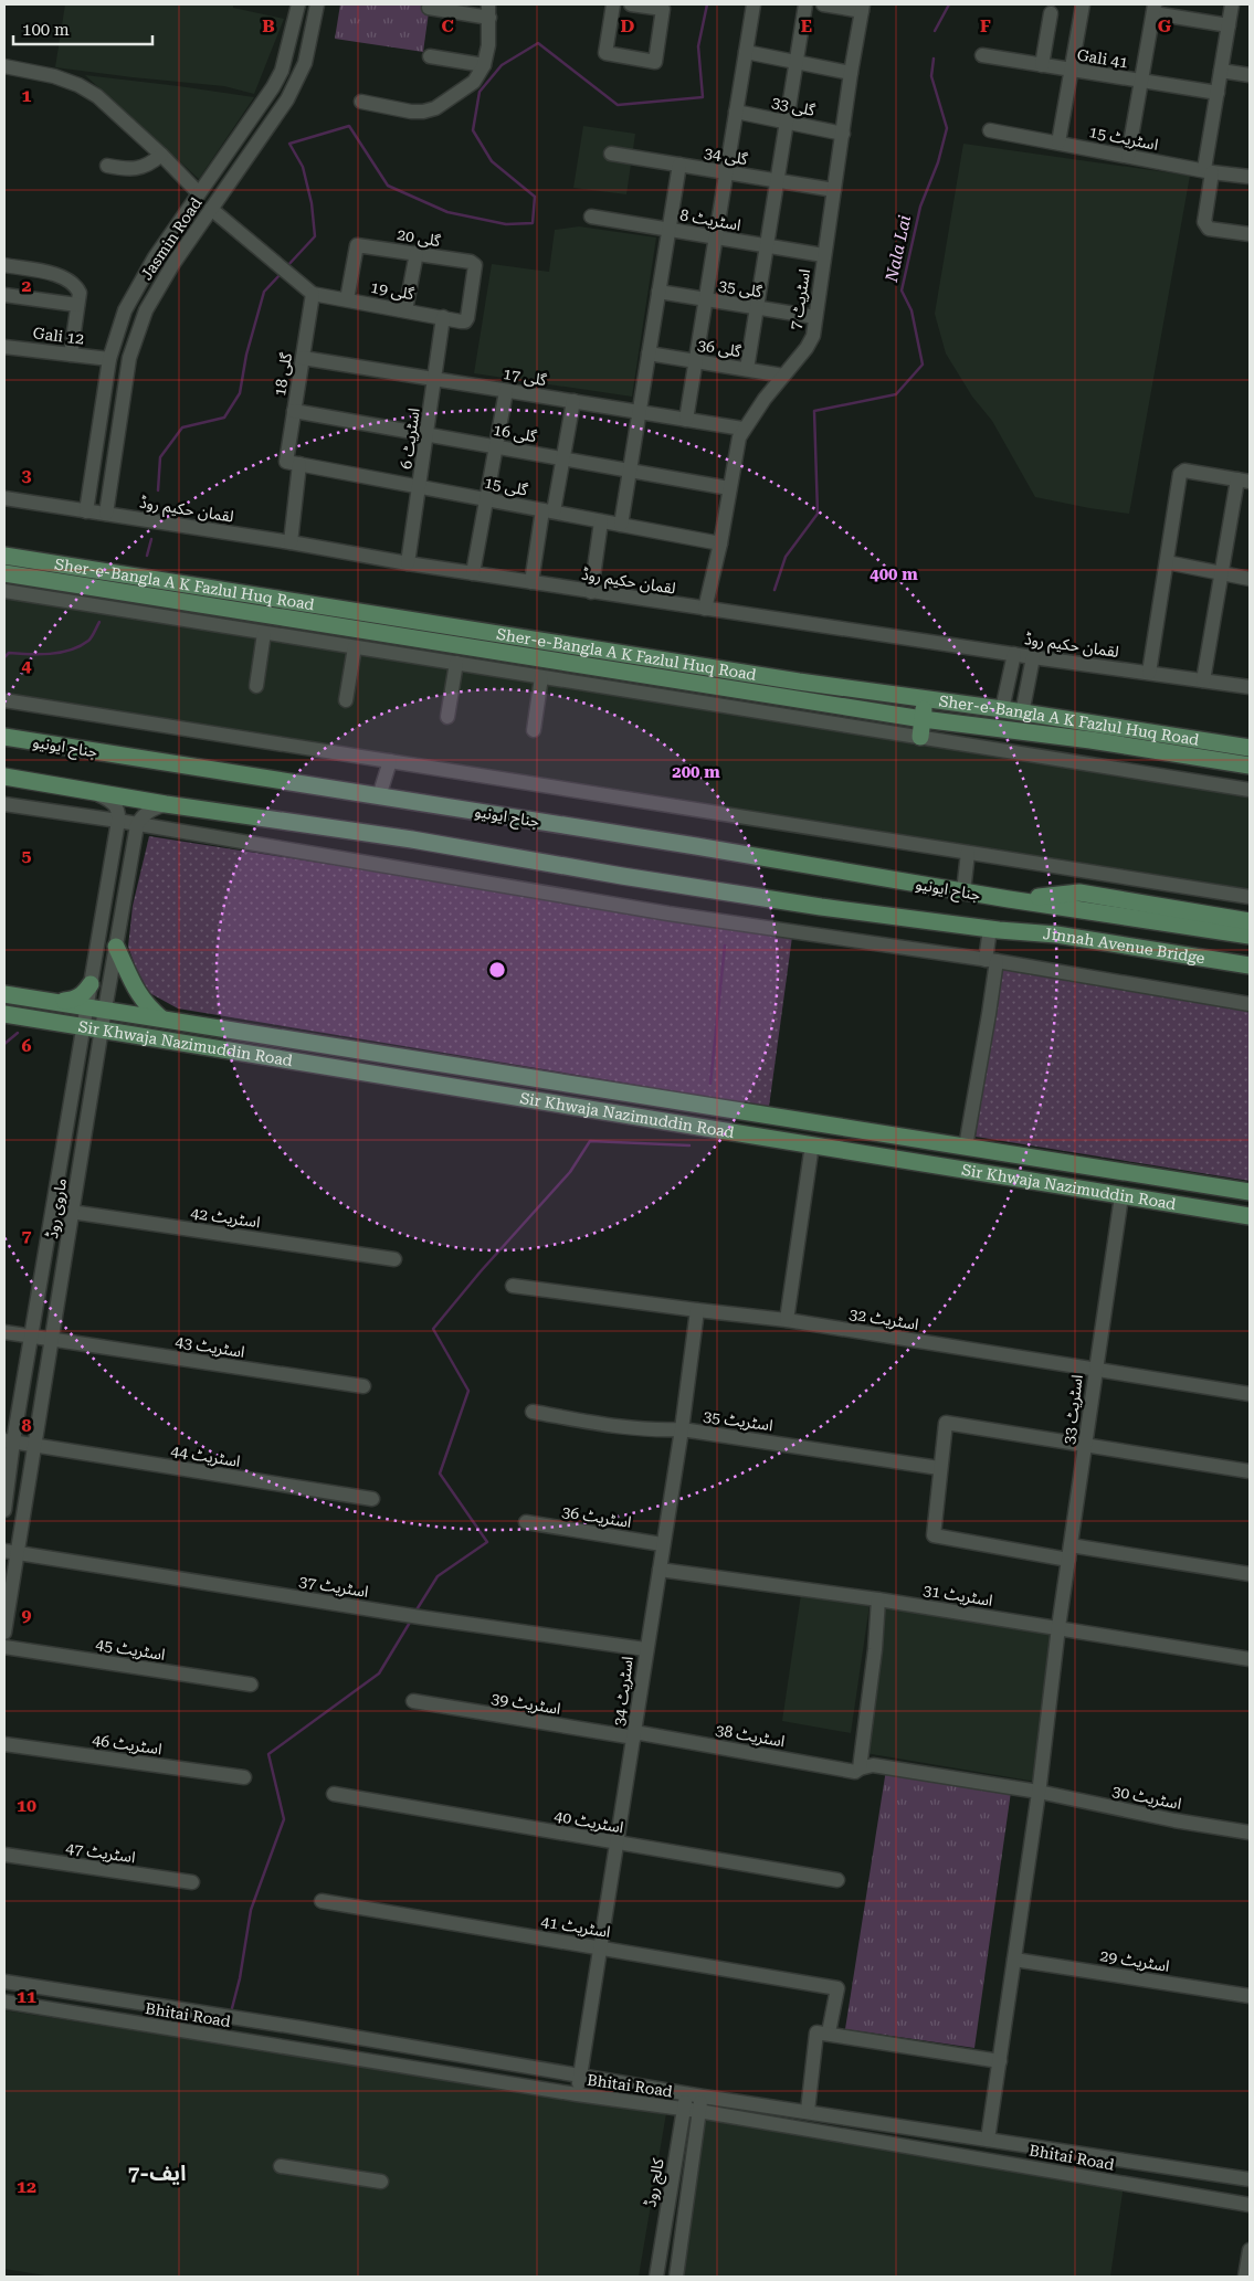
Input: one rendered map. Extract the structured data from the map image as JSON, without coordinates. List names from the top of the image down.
{
  "streets": {
    "main road": [
      "Sher-e-Bangla A K Fazlul Huq Road",
      "جناح ایونیو",
      "Jinnah Avenue Bridge",
      "Sir Khwaja Nazimuddin Road"
    ],
    "street": [
      "Gali 41",
      "گلی 33",
      "اسٹریٹ 15",
      "گلی 34",
      "اسٹریٹ 8",
      "گلی 20",
      "Jasmin Road",
      "گلی 35",
      "گلی 19",
      "اسٹریٹ 7",
      "Gali 12",
      "گلی 36",
      "گلی 18",
      "گلی 17",
      "گلی 16",
      "اسٹریٹ 6",
      "گلی 15",
      "لقمان حکیم روڈ",
      "ماروی روڈ",
      "اسٹریٹ 42",
      "اسٹریٹ 32",
      "اسٹریٹ 43",
      "اسٹریٹ 33",
      "اسٹریٹ 35",
      "اسٹریٹ 44",
      "اسٹریٹ 36",
      "اسٹریٹ 37",
      "اسٹریٹ 31",
      "اسٹریٹ 45",
      "اسٹریٹ 34",
      "اسٹریٹ 39",
      "اسٹریٹ 38",
      "اسٹریٹ 46",
      "اسٹریٹ 30",
      "اسٹریٹ 40",
      "اسٹریٹ 47",
      "اسٹریٹ 41",
      "اسٹریٹ 29",
      "Bhitai Road",
      "کالج روڈ"
    ]
  },
  "crossings": [
    ["گلی 33", "اسٹریٹ 7"],
    ["گلی 34", "اسٹریٹ 7"],
    ["اسٹریٹ 8", "اسٹریٹ 7"],
    ["گلی 20", "گلی 19"],
    ["Jasmin Road", "Gali 12"],
    ["Jasmin Road", "لقمان حکیم روڈ"],
    ["گلی 35", "اسٹریٹ 7"],
    ["گلی 19", "گلی 18"],
    ["گلی 19", "اسٹریٹ 6"],
    ["اسٹریٹ 7", "گلی 36"],
    ["اسٹریٹ 7", "گلی 17"],
    ["اسٹریٹ 7", "گلی 16"],
    ["اسٹریٹ 7", "گلی 15"],
    ["اسٹریٹ 7", "لقمان حکیم روڈ"],
    ["گلی 18", "گلی 17"],
    ["گلی 18", "گلی 16"],
    ["گلی 18", "گلی 15"],
    ["گلی 18", "لقمان حکیم روڈ"],
    ["گلی 17", "اسٹریٹ 6"],
    ["گلی 16", "اسٹریٹ 6"],
    ["اسٹریٹ 6", "گلی 15"],
    ["اسٹریٹ 6", "لقمان حکیم روڈ"],
    ["جناح ایونیو", "Jinnah Avenue Bridge"],
    ["Sir Khwaja Nazimuddin Road", "ماروی روڈ"],
    ["Sir Khwaja Nazimuddin Road", "اسٹریٹ 33"],
    ["ماروی روڈ", "اسٹریٹ 42"],
    ["ماروی روڈ", "اسٹریٹ 43"],
    ["ماروی روڈ", "اسٹریٹ 44"],
    ["ماروی روڈ", "اسٹریٹ 37"],
    ["اسٹریٹ 32", "اسٹریٹ 33"],
    ["اسٹریٹ 32", "اسٹریٹ 34"],
    ["اسٹریٹ 33", "اسٹریٹ 31"],
    ["اسٹریٹ 33", "اسٹریٹ 38"],
    ["اسٹریٹ 33", "اسٹریٹ 30"],
    ["اسٹریٹ 33", "اسٹریٹ 29"],
    ["اسٹریٹ 33", "Bhitai Road"],
    ["اسٹریٹ 35", "اسٹریٹ 34"],
    ["اسٹریٹ 36", "اسٹریٹ 34"],
    ["اسٹریٹ 37", "اسٹریٹ 34"],
    ["اسٹریٹ 31", "اسٹریٹ 34"],
    ["اسٹریٹ 34", "اسٹریٹ 39"],
    ["اسٹریٹ 34", "اسٹریٹ 38"],
    ["اسٹریٹ 34", "اسٹریٹ 40"],
    ["اسٹریٹ 34", "اسٹریٹ 41"],
    ["اسٹریٹ 34", "Bhitai Road"],
    ["اسٹریٹ 39", "اسٹریٹ 38"],
    ["اسٹریٹ 38", "اسٹریٹ 30"],
    ["Bhitai Road", "کالج روڈ"]
  ],
  "districts": ["ایف-7"],
  "water": ["Nala Lai"],
  "scale_bar": "100 m",
  "grid": {
    "columns": [
      "B",
      "C",
      "D",
      "E",
      "F",
      "G"
    ],
    "rows": [
      "1",
      "2",
      "3",
      "4",
      "5",
      "6",
      "7",
      "8",
      "9",
      "10",
      "11",
      "12"
    ]
  },
  "rings": ["400 m", "200 m"]
}
